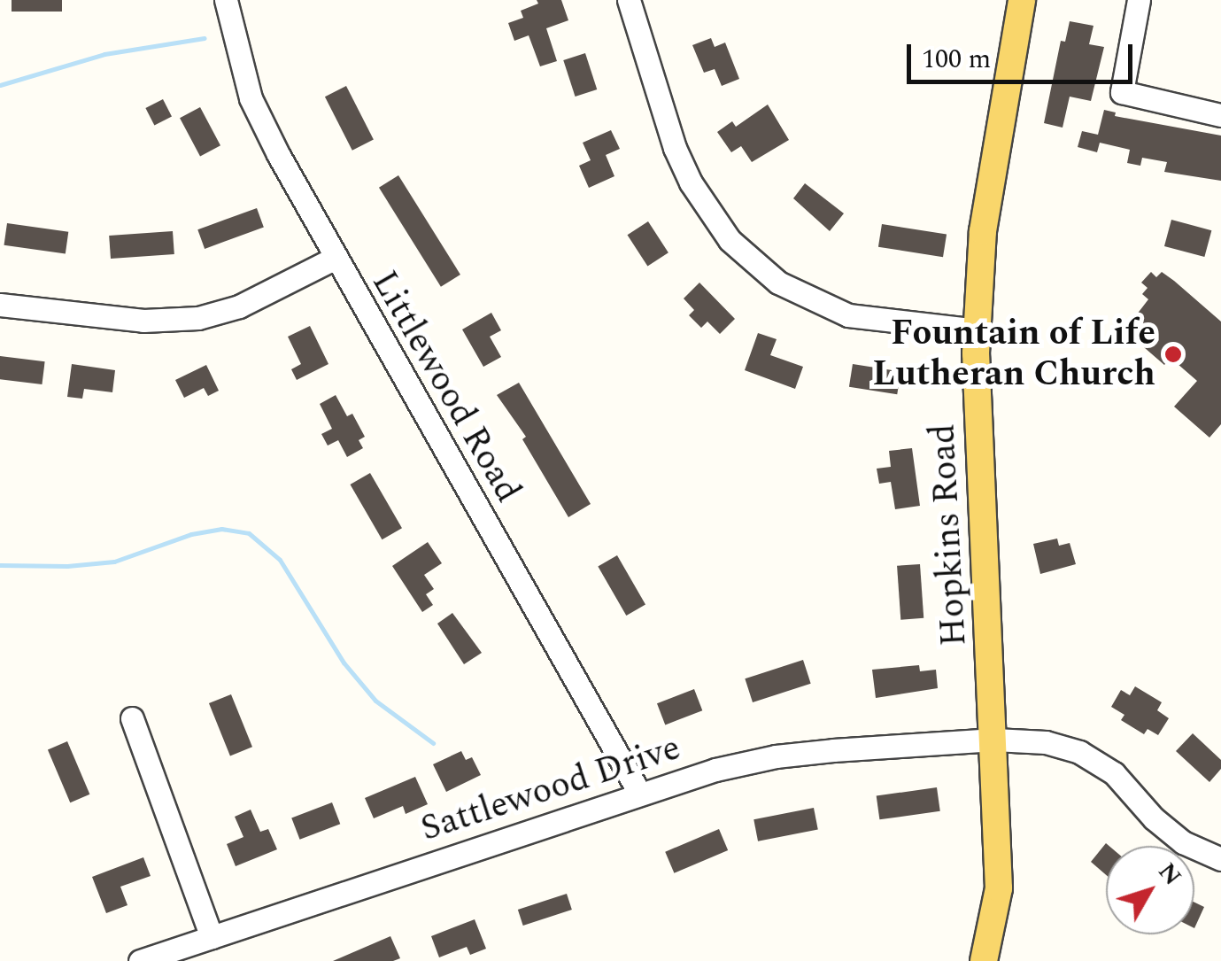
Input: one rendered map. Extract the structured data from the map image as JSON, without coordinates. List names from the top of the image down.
{
  "streets": {
    "main road": ["Hopkins Road"],
    "street": ["Littlewood Road", "Sattlewood Drive"]
  },
  "crossings": [
    ["Littlewood Road", "Sattlewood Drive"],
    ["Hopkins Road", "Sattlewood Drive"]
  ],
  "places": ["Fountain of Life Lutheran Church"],
  "scale_bar": "100 m",
  "north": "top right"
}
